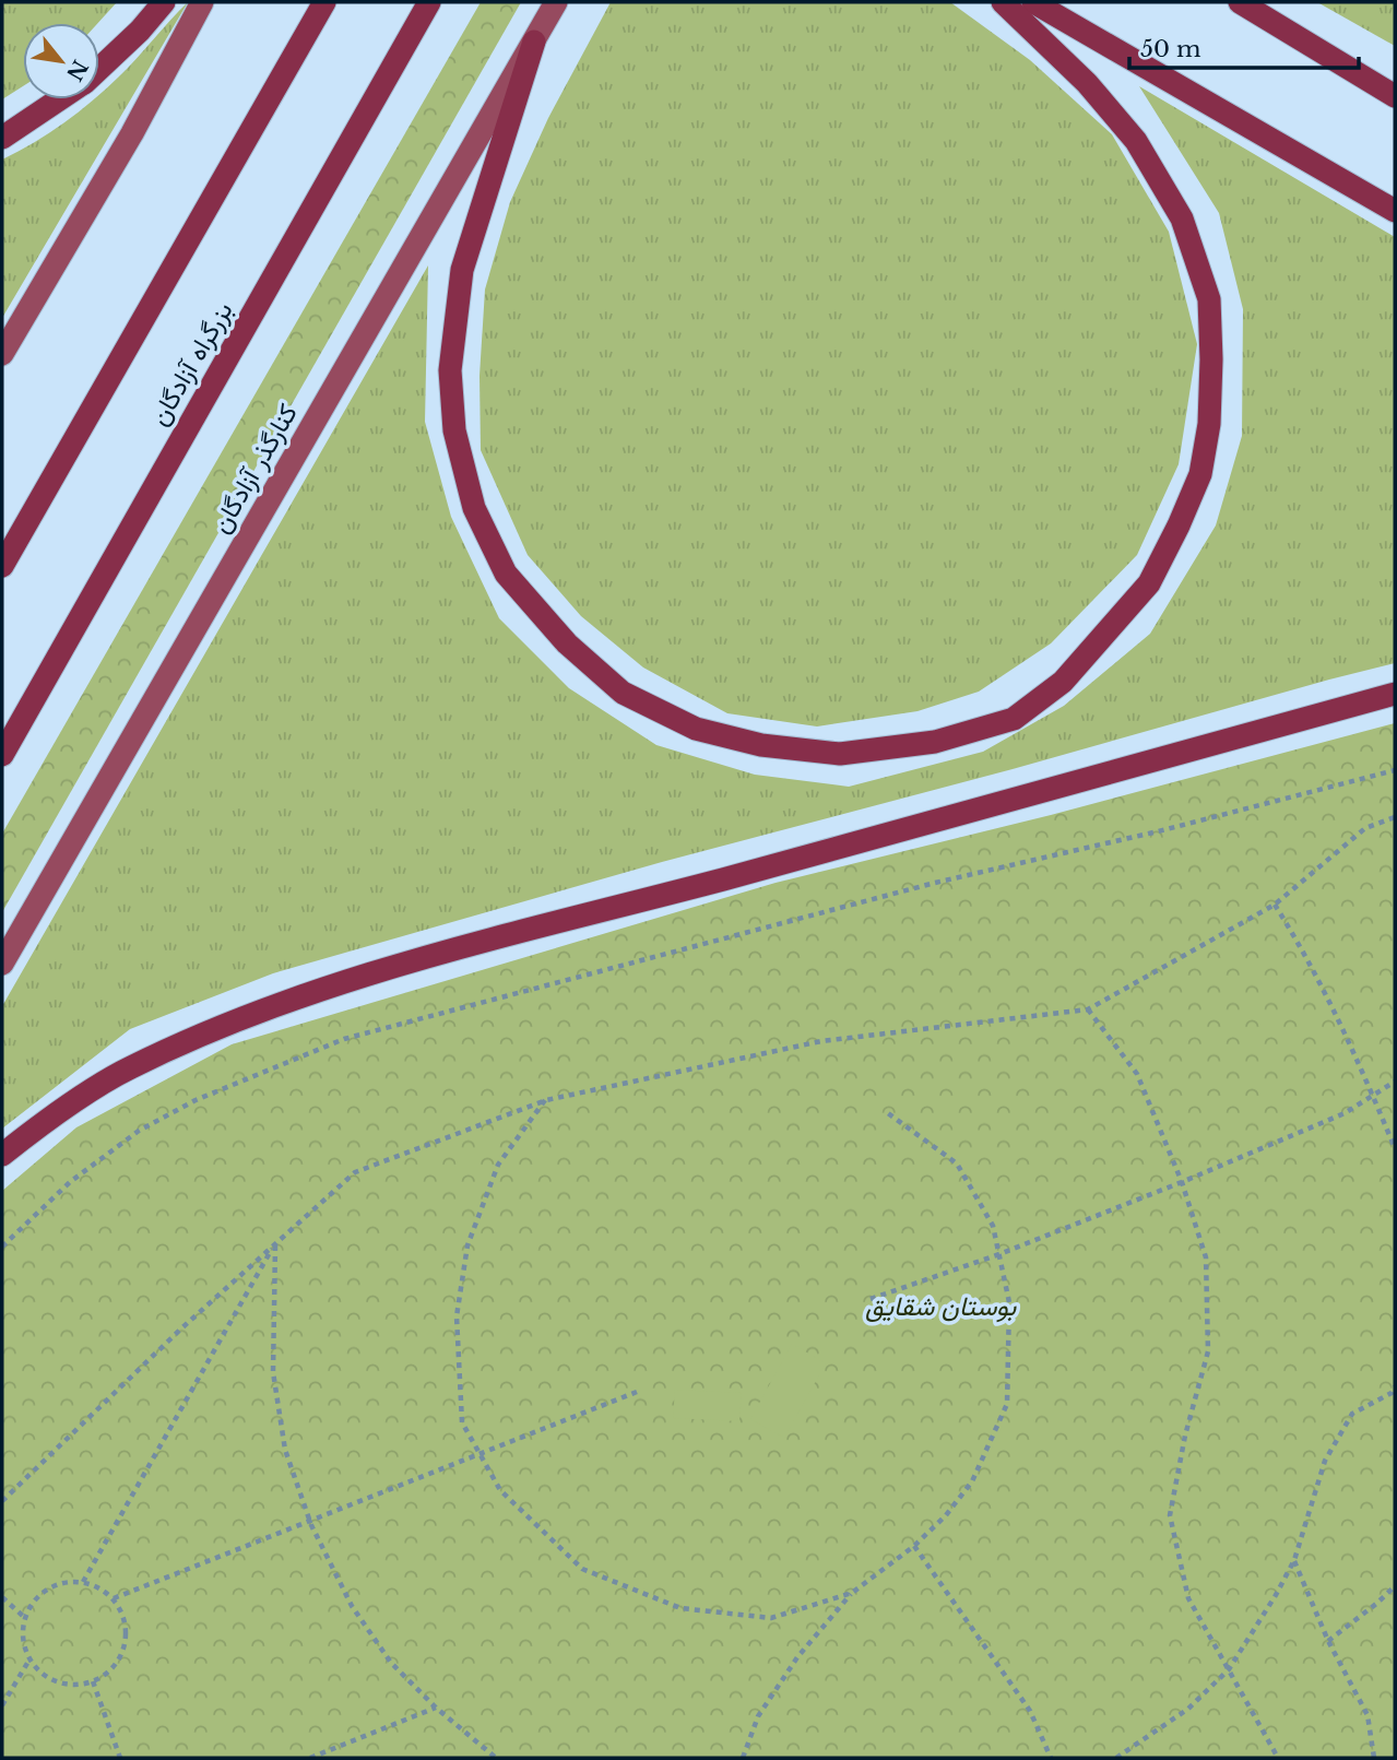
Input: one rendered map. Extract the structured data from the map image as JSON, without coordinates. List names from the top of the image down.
{
  "streets": {
    "highway": ["بزرگراه آزادگان"],
    "main road": ["کنارگذر آزادگان"]
  },
  "parks": ["بوستان شقایق"],
  "scale_bar": "50 m",
  "north": "bottom right"
}
